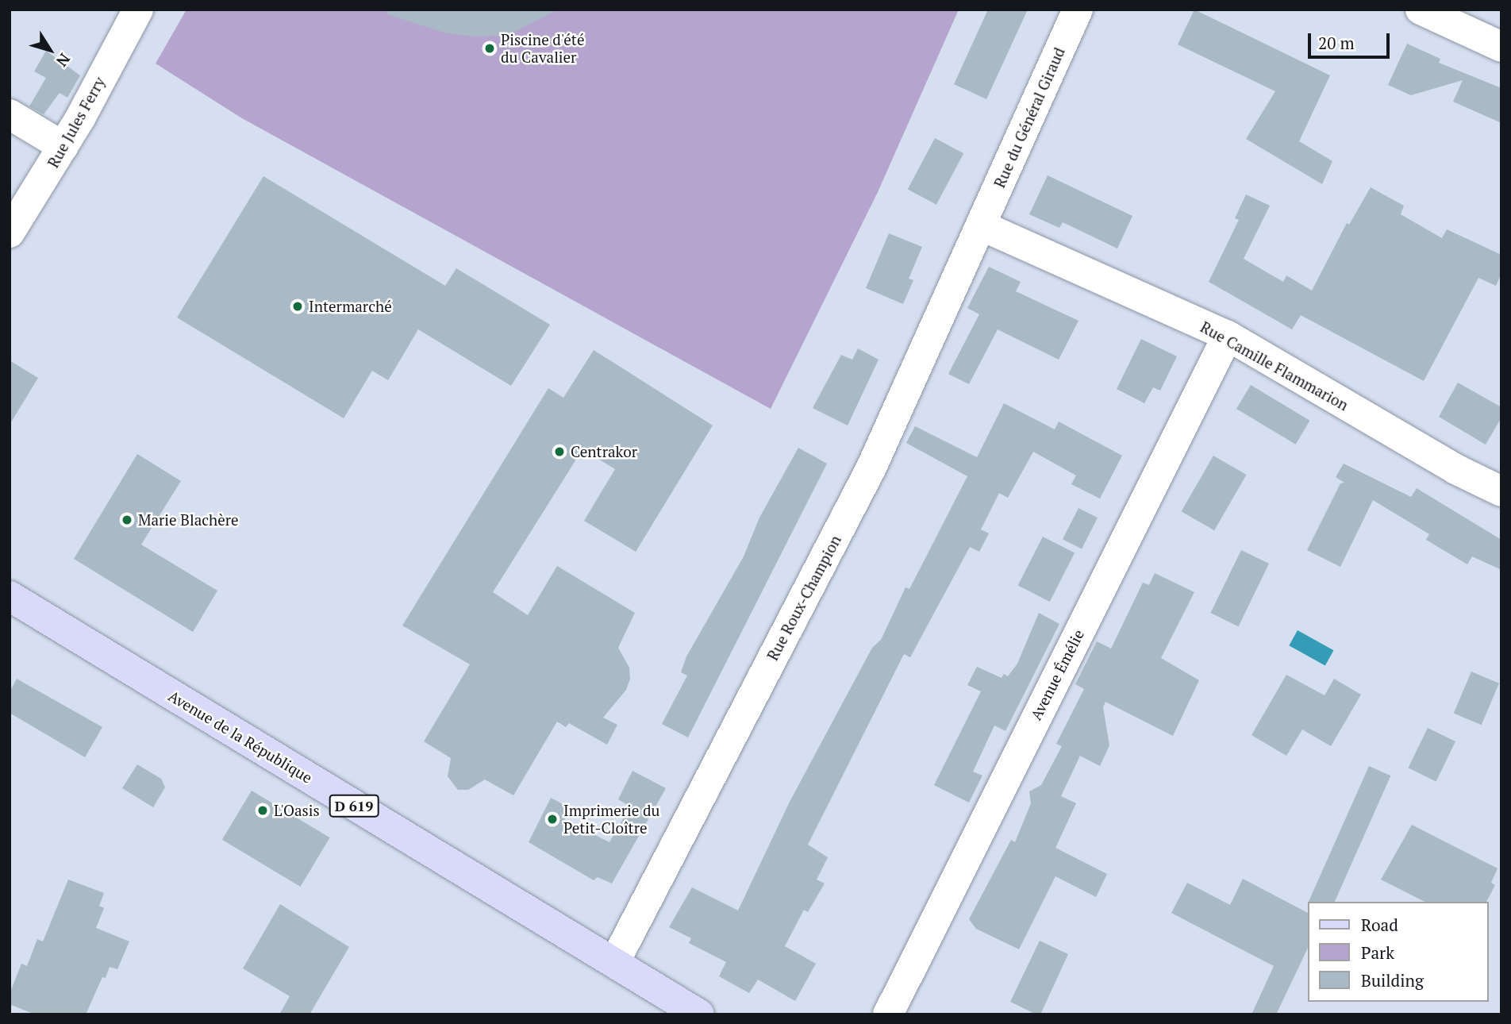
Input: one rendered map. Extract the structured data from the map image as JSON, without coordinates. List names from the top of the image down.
{
  "streets": {
    "main road": ["Avenue de la République", "D 619"],
    "street": [
      "Rue du Général Giraud",
      "Rue Jules Ferry",
      "Rue Camille Flammarion",
      "Rue Roux-Champion",
      "Avenue Émélie"
    ]
  },
  "crossings": [
    ["Rue du Général Giraud", "Rue Camille Flammarion"],
    ["Rue du Général Giraud", "Rue Roux-Champion"],
    ["Rue Camille Flammarion", "Rue Roux-Champion"],
    ["Rue Camille Flammarion", "Avenue Émélie"],
    ["Rue Roux-Champion", "Avenue de la République"]
  ],
  "places": [
    "Piscine d'été du Cavalier",
    "Intermarché",
    "Centrakor",
    "Marie Blachère",
    "L'Oasis",
    "Imprimerie du Petit-Cloître"
  ],
  "legend": ["Road", "Park", "Building"],
  "scale_bar": "20 m",
  "north": "bottom right"
}
